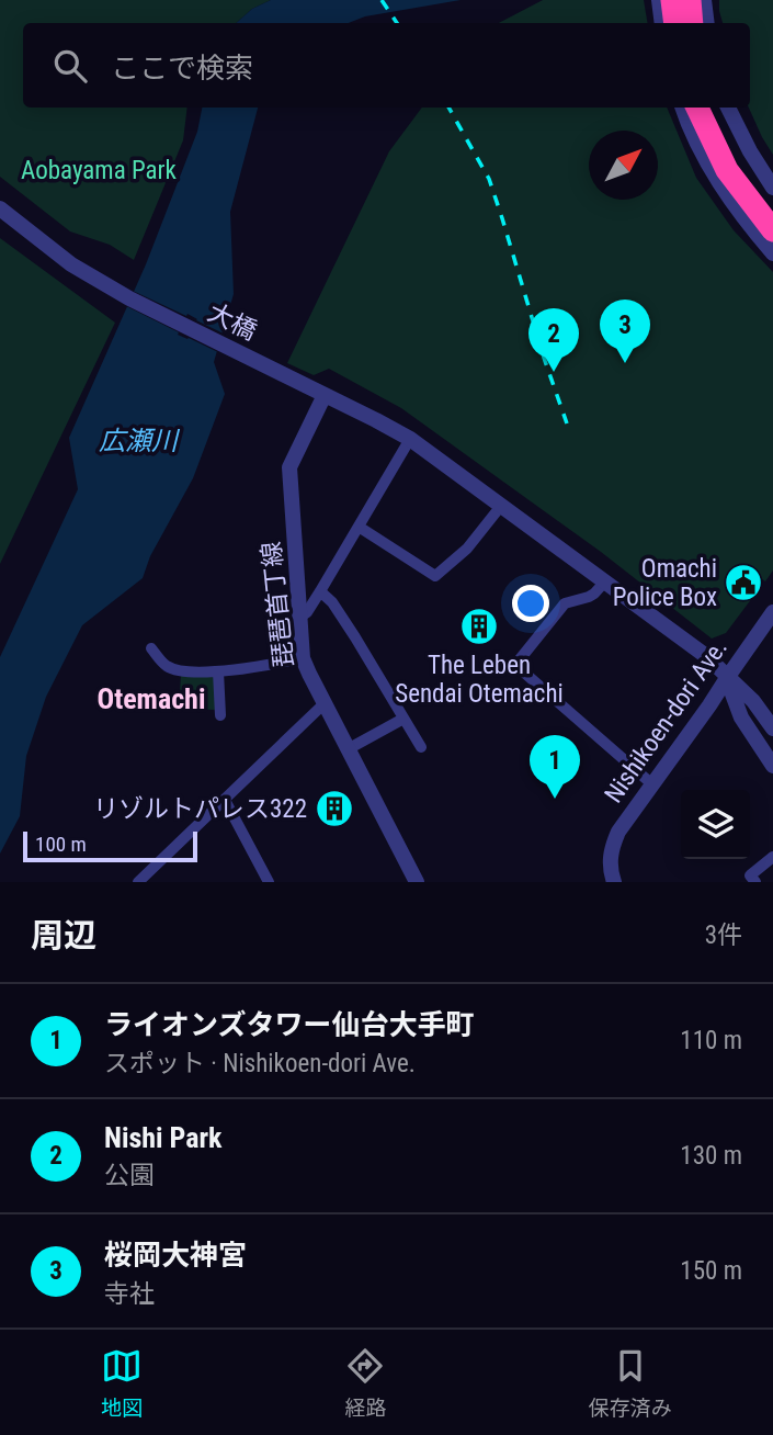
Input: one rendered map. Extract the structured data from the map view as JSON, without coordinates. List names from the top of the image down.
{
  "streets": {
    "street": ["大橋", "琵琶首丁線", "Nishikoen-dori Ave."]
  },
  "crossings": [
    ["大橋", "琵琶首丁線"],
    ["大橋", "Nishikoen-dori Ave."]
  ],
  "districts": ["Otemachi"],
  "water": ["広瀬川"],
  "parks": ["Aobayama Park"],
  "places": {
    "public building": ["Omachi Police Box"],
    "building": ["The Leben Sendai Otemachi", "リゾルトパレス322"]
  },
  "scale_bar": "100 m",
  "north": "top right",
  "page": {
    "search": "ここで検索",
    "pins": ["3", "2", "1"],
    "scale": "100 m",
    "heading": ["周辺", "3件"],
    "list": [
      {
        "mark": "1",
        "name": "ライオンズタワー仙台大手町",
        "note": "スポット · Nishikoen-dori Ave.",
        "value": "110 m"
      },
      {
        "mark": "2",
        "name": "Nishi Park",
        "note": "公園",
        "value": "130 m"
      },
      {
        "mark": "3",
        "name": "桜岡大神宮",
        "note": "寺社",
        "value": "150 m"
      }
    ],
    "nav": ["地図", "経路", "保存済み"]
  }
}
